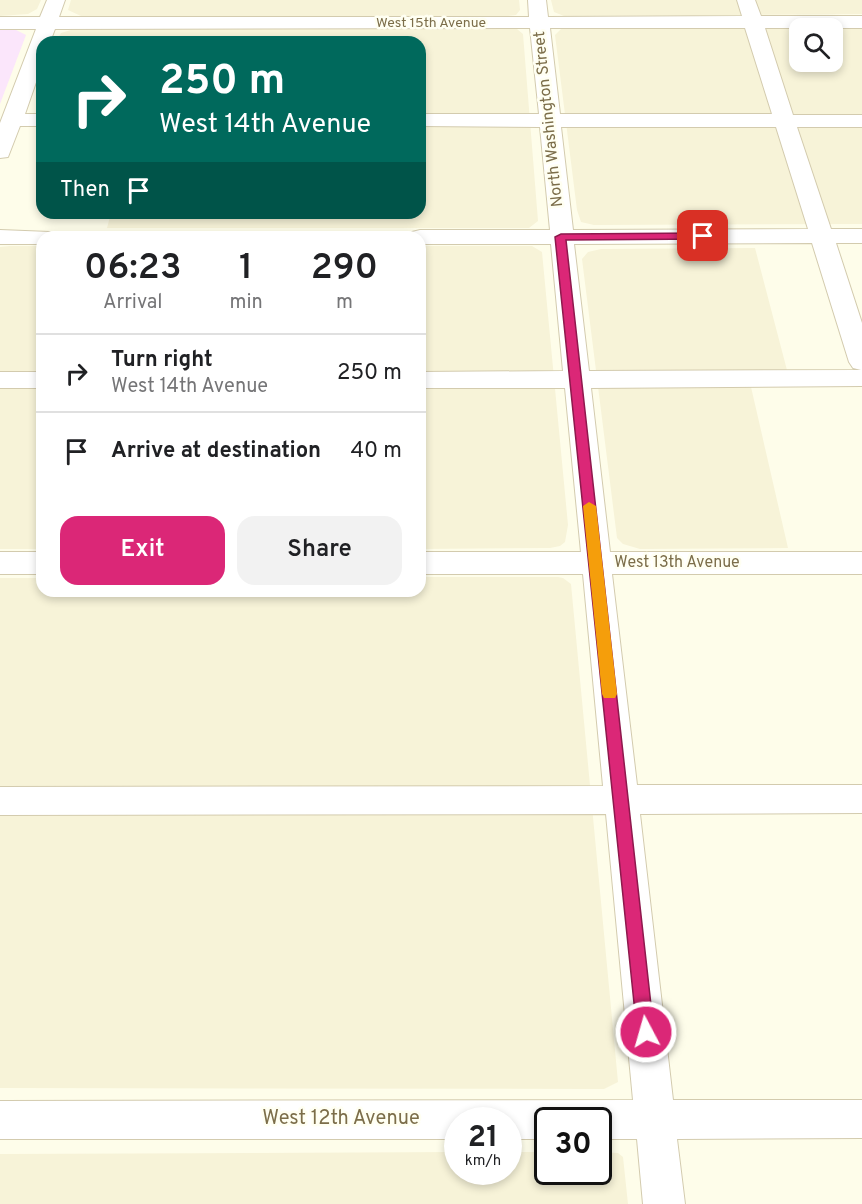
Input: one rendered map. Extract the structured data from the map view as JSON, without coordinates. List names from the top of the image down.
{
  "streets": {
    "street": [
      "West 15th Avenue",
      "North Washington Street",
      "West 13th Avenue",
      "West 12th Avenue"
    ]
  },
  "crossings": [
    ["West 15th Avenue", "North Washington Street"],
    ["North Washington Street", "West 13th Avenue"],
    ["North Washington Street", "West 12th Avenue"]
  ],
  "page": {
    "turn": ["250 m", "West 14th Avenue"],
    "then": "Then",
    "eta": [
      "06:23",
      "Arrival",
      "1",
      "min",
      "290",
      "m"
    ],
    "list": [
      {
        "name": "Turn right",
        "note": "West 14th Avenue",
        "value": "250 m"
      },
      {
        "name": "Arrive at destination",
        "value": "40 m"
      }
    ],
    "buttons": ["Exit", "Share"],
    "speed": "21 km/h",
    "limit": "30"
  }
}
